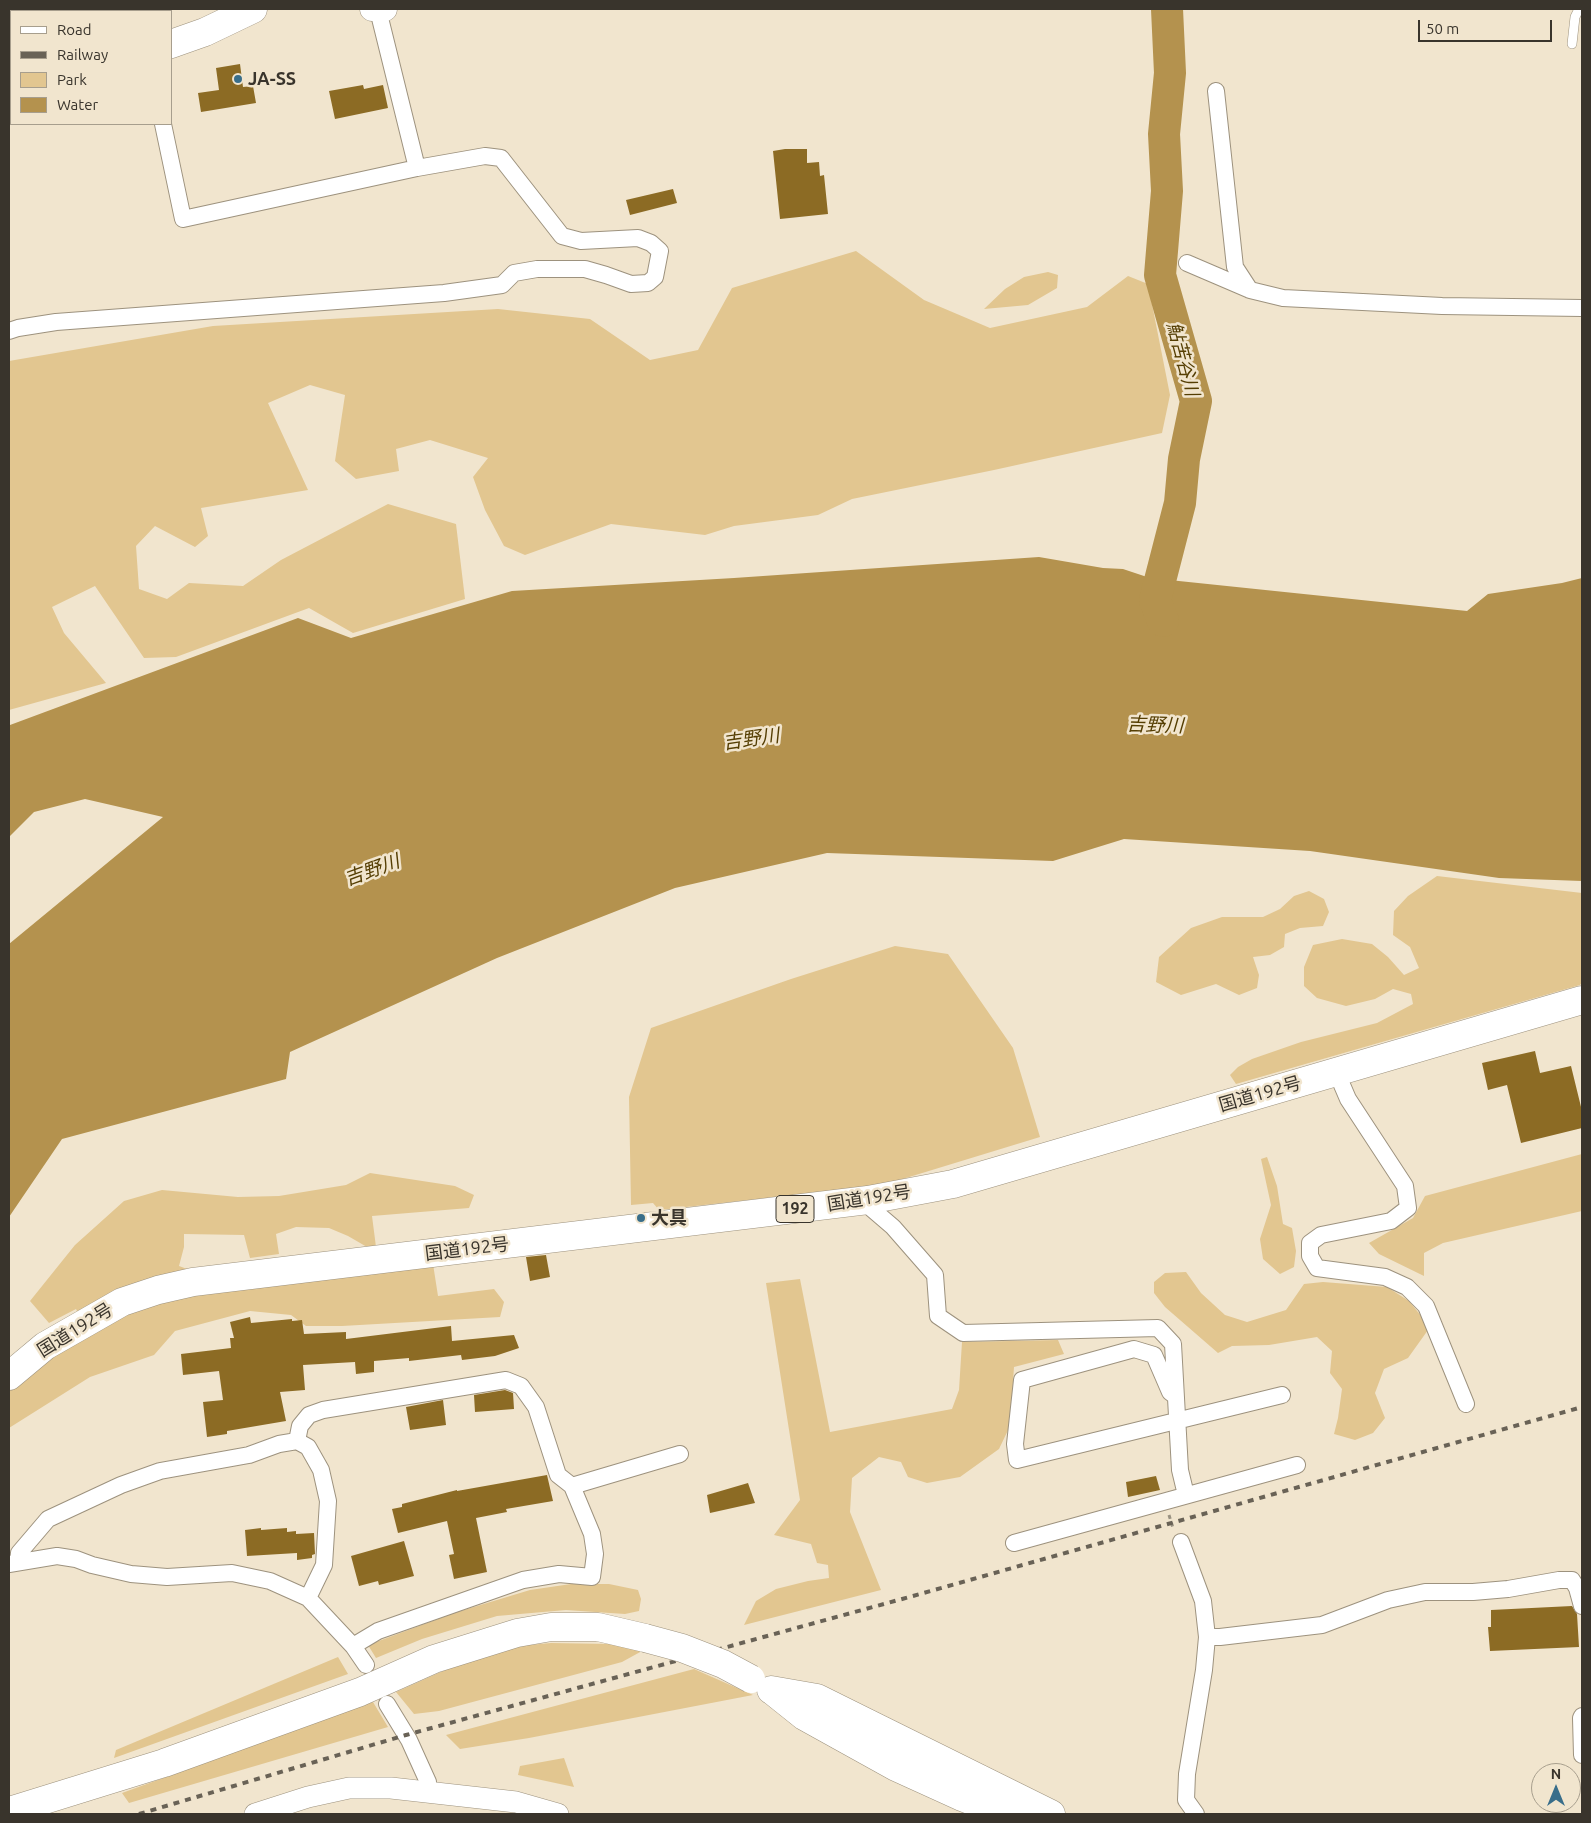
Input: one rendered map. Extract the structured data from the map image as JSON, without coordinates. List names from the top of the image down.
{
  "streets": {
    "highway": ["国道192号", "192"]
  },
  "water": ["鮎苦谷川", "吉野川"],
  "places": ["JA-SS", "大具"],
  "legend": [
    "Road",
    "Railway",
    "Park",
    "Water"
  ],
  "scale_bar": "50 m",
  "north": "top"
}
